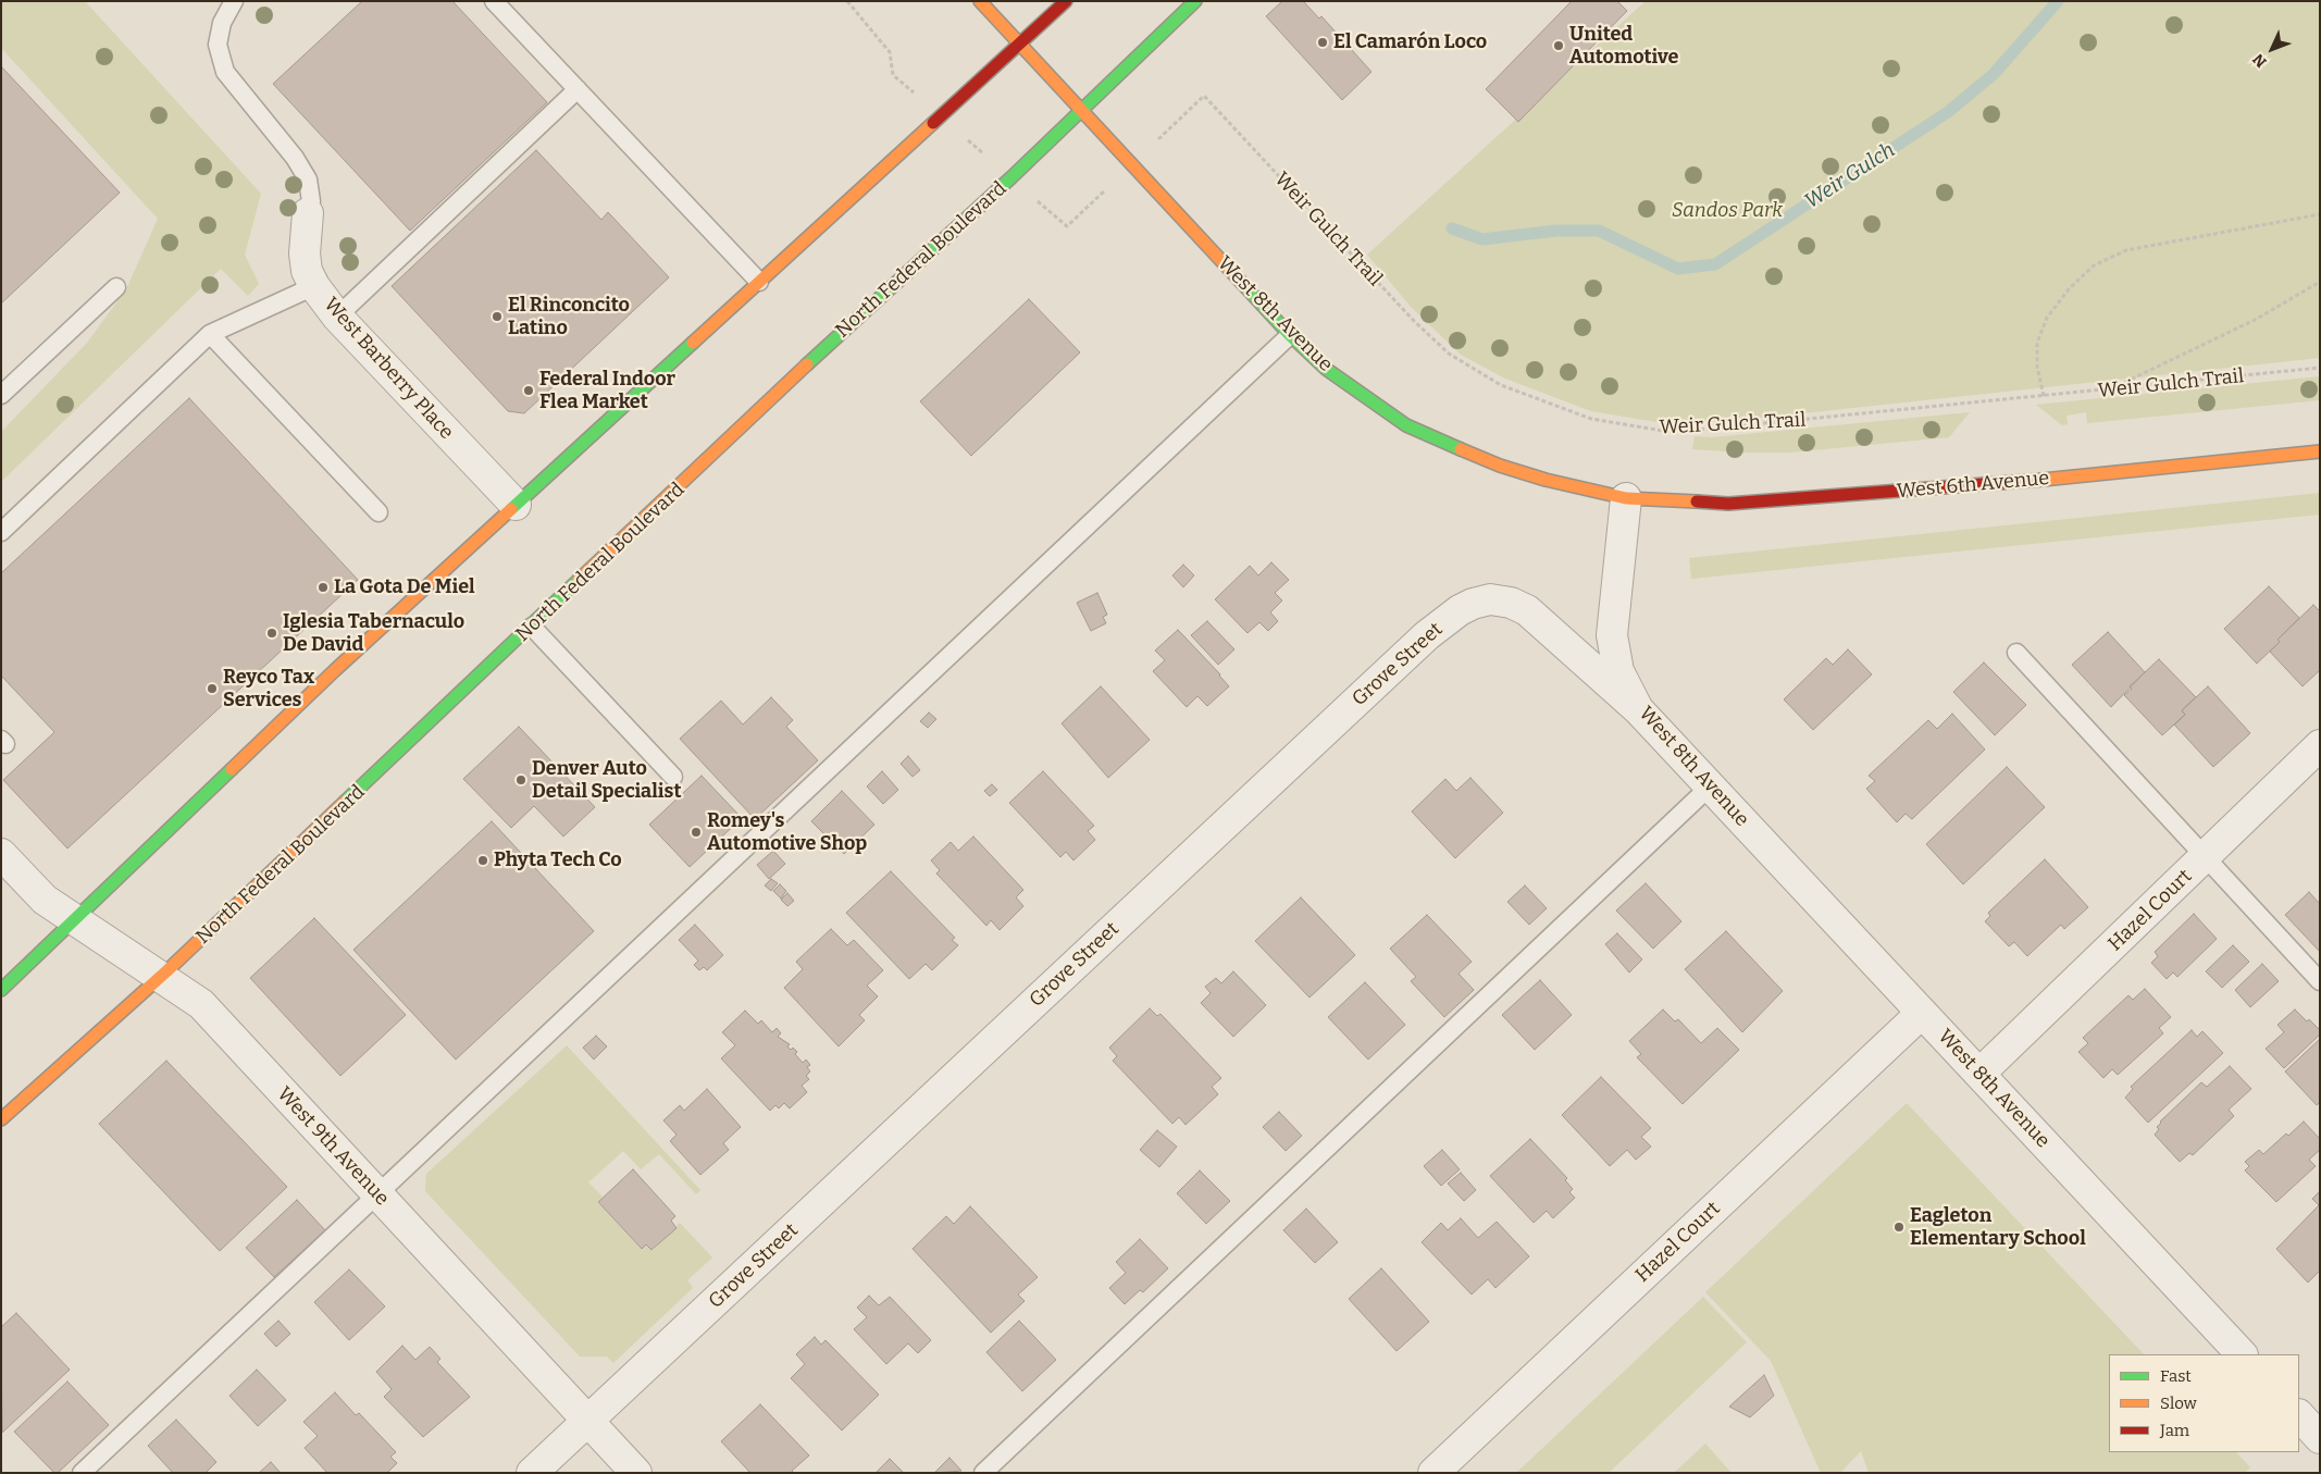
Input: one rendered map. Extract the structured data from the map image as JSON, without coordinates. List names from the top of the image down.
{
  "streets": {
    "main road": ["North Federal Boulevard", "West 8th Avenue", "West 6th Avenue"],
    "street": [
      "West Barberry Place",
      "Grove Street",
      "Hazel Court",
      "West 9th Avenue"
    ],
    "path": ["Weir Gulch Trail"]
  },
  "crossings": [
    ["North Federal Boulevard", "West 8th Avenue"],
    ["North Federal Boulevard", "West 9th Avenue"],
    ["West 8th Avenue", "West 6th Avenue"],
    ["West 8th Avenue", "Grove Street"],
    ["West 8th Avenue", "Hazel Court"],
    ["Grove Street", "West 9th Avenue"]
  ],
  "water": ["Weir Gulch"],
  "parks": ["Sandos Park"],
  "places": [
    "El Camarón Loco",
    "United Automotive",
    "El Rinconcito Latino",
    "Federal Indoor Flea Market",
    "La Gota De Miel",
    "Iglesia Tabernaculo De David",
    "Reyco Tax Services",
    "Denver Auto Detail Specialist",
    "Romey's Automotive Shop",
    "Phyta Tech Co",
    "Eagleton Elementary School"
  ],
  "legend": ["Fast", "Slow", "Jam"],
  "north": "bottom left"
}
